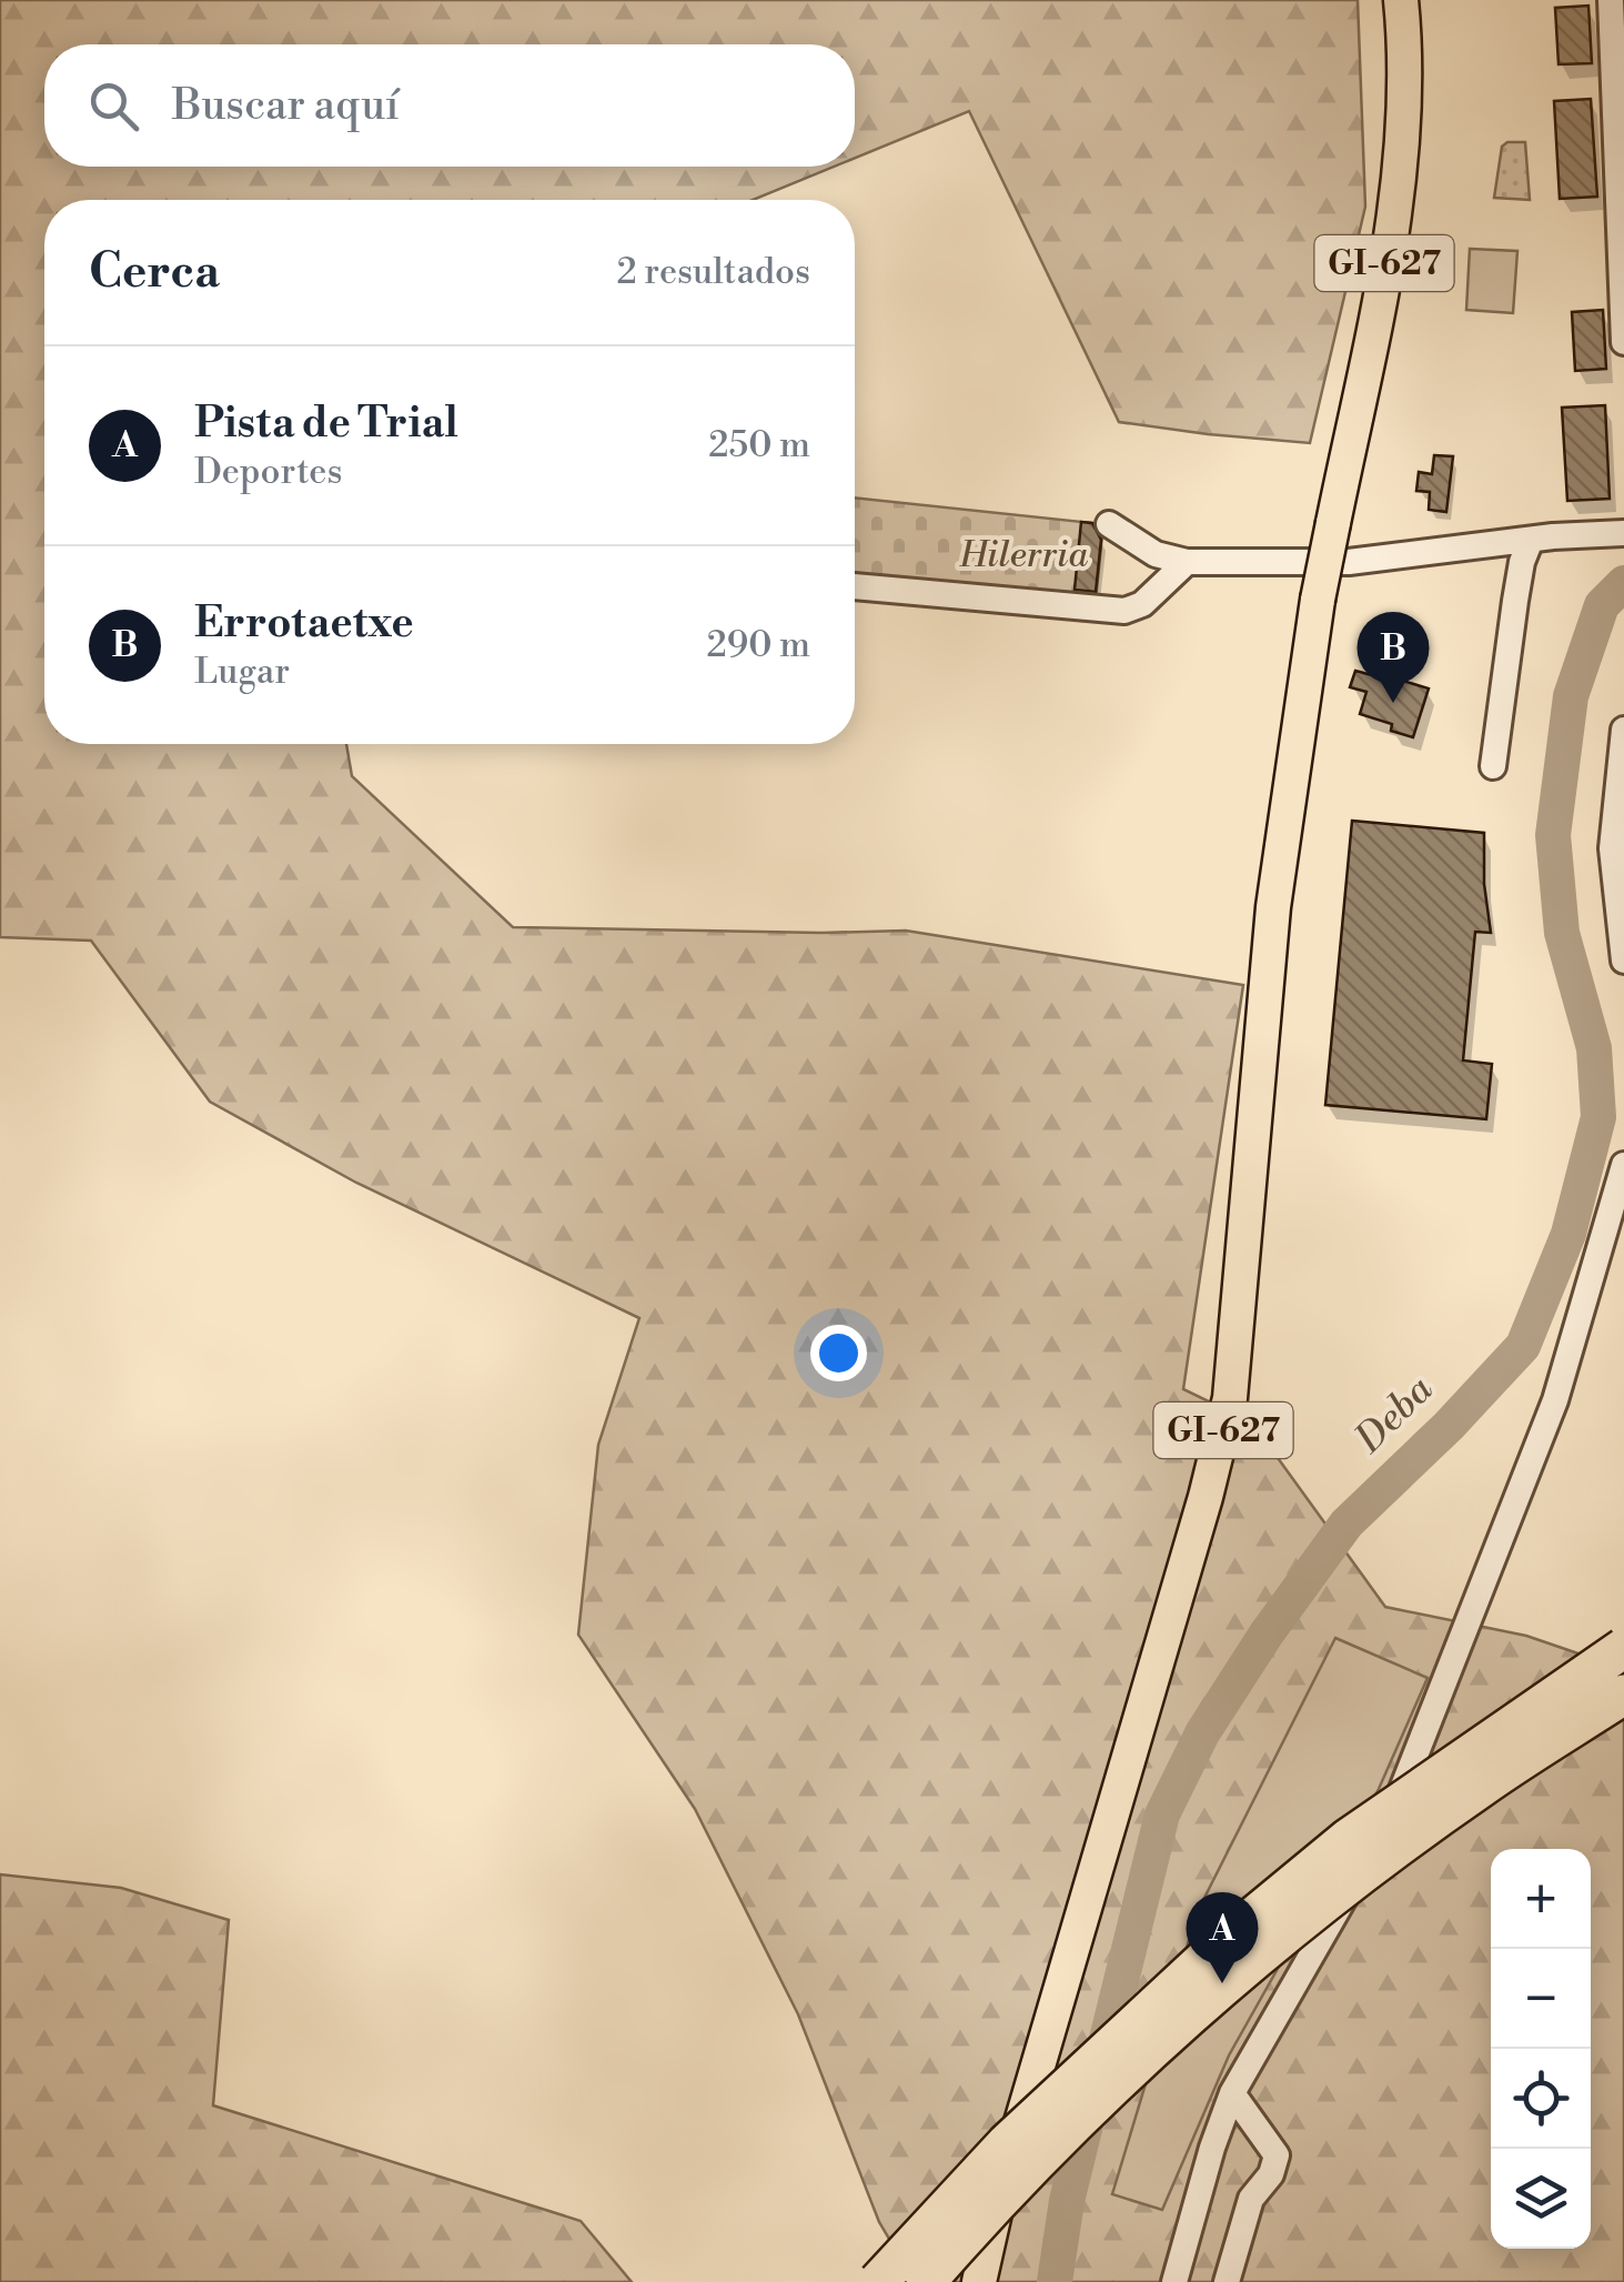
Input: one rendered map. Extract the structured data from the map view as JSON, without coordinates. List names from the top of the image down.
{
  "streets": {
    "main road": ["GI-627"]
  },
  "water": ["Deba"],
  "parks": ["Hilerria"],
  "page": {
    "search": "Buscar aquí",
    "heading": ["Cerca", "2 resultados"],
    "list": [
      {
        "mark": "A",
        "name": "Pista de Trial",
        "note": "Deportes",
        "value": "250 m"
      },
      {
        "mark": "B",
        "name": "Errotaetxe",
        "note": "Lugar",
        "value": "290 m"
      }
    ],
    "pins": ["B", "A"],
    "map_buttons": ["+", "−"]
  }
}
